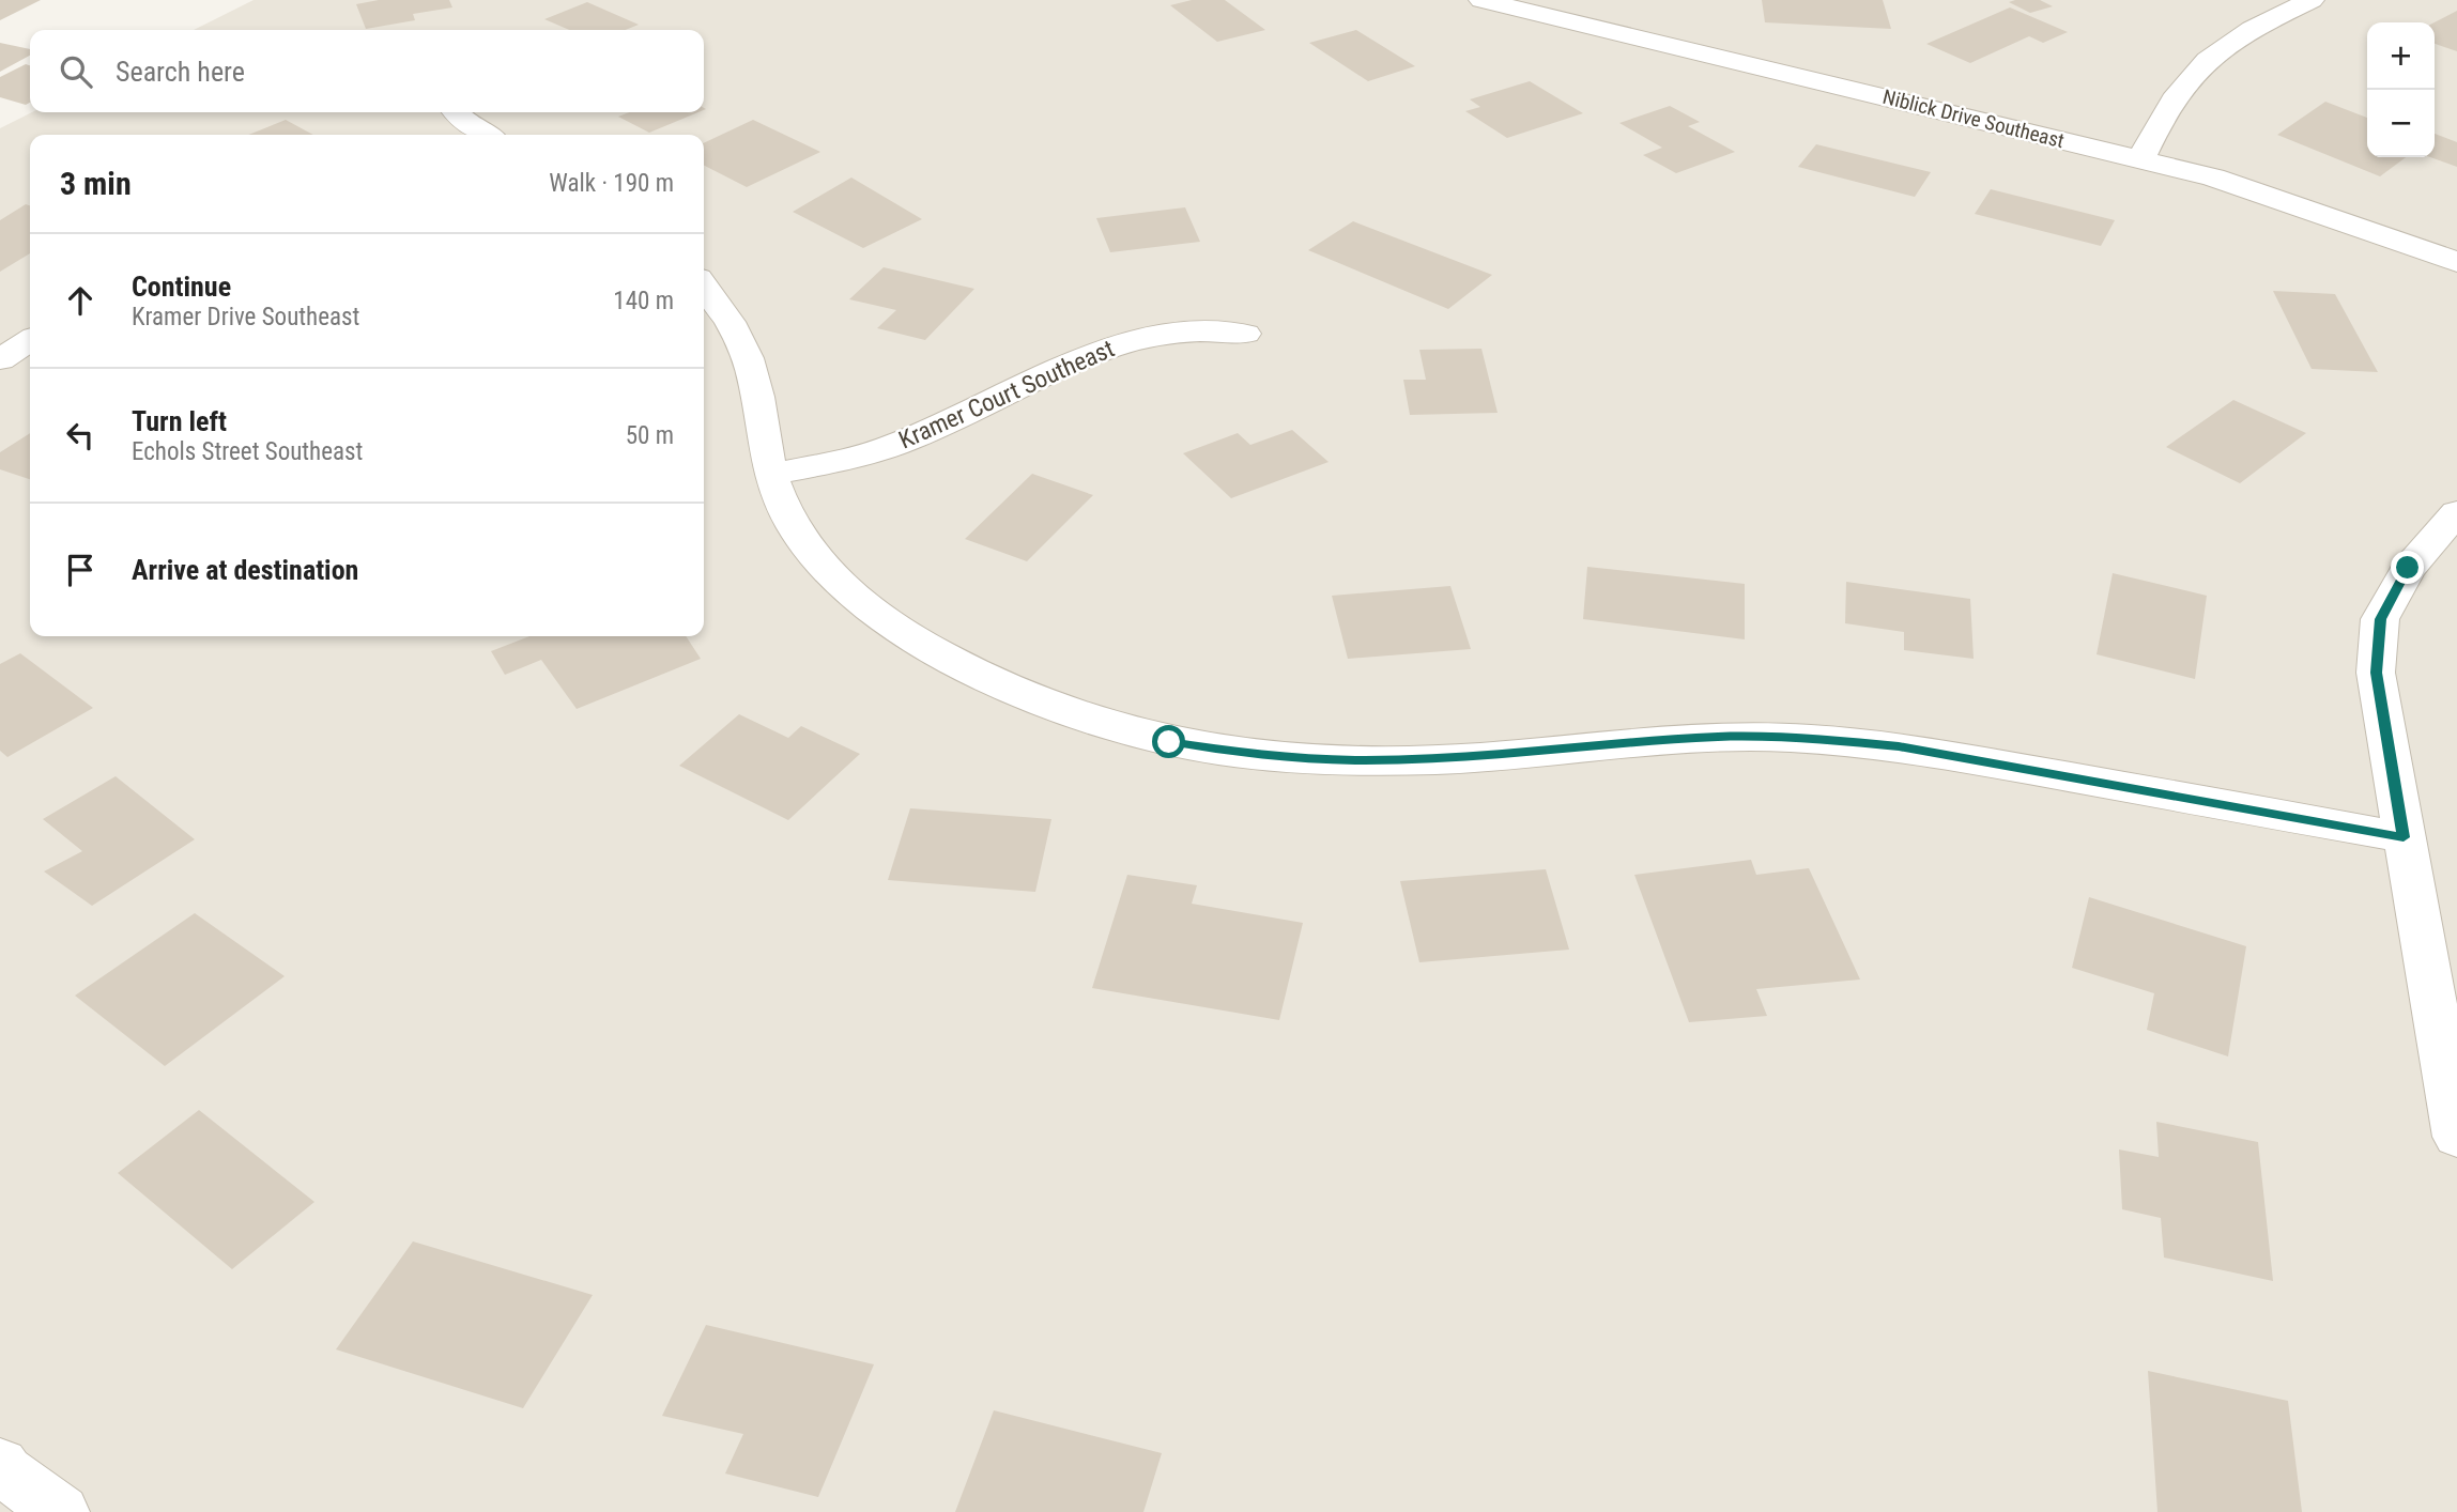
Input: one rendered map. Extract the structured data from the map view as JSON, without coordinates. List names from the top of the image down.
{
  "streets": {
    "street": ["Niblick Drive Southeast", "Kramer Court Southeast"]
  },
  "page": {
    "map_buttons": ["+", "−"],
    "search": "Search here",
    "heading": ["3 min", "Walk · 190 m"],
    "list": [
      ["Continue", "Kramer Drive Southeast", "140 m"],
      ["Turn left", "Echols Street Southeast", "50 m"],
      "Arrive at destination"
    ]
  }
}
